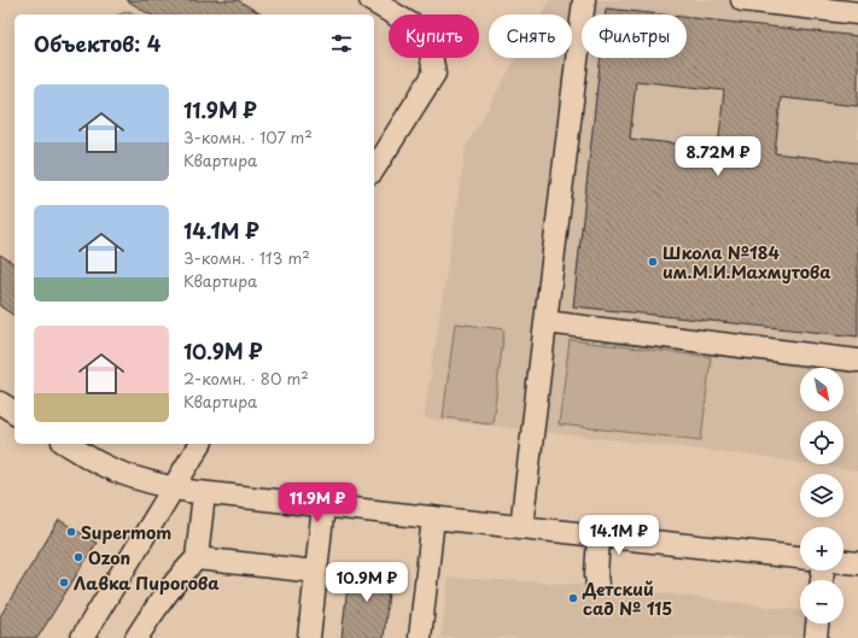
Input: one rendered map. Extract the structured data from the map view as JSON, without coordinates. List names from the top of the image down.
{
  "places": [
    "Школа №184 им.М.И.Махмутова",
    "Supermom",
    "Ozon",
    "Лавка Пирогова",
    "Детский сад № 115"
  ],
  "north": "bottom right",
  "page": {
    "chip": ["Купить", "Снять", "Фильтры"],
    "heading": "Объектов: 4",
    "list": [
      {
        "name": "11.9M ₽",
        "note": "3-комн. · 107 m² · Квартира"
      },
      {
        "name": "14.1M ₽",
        "note": "3-комн. · 113 m² · Квартира"
      },
      {
        "name": "10.9M ₽",
        "note": "2-комн. · 80 m² · Квартира"
      }
    ],
    "price": [
      "8.72M ₽",
      "11.9M ₽",
      "14.1M ₽",
      "10.9M ₽"
    ],
    "map_buttons": ["+", "−"]
  }
}
